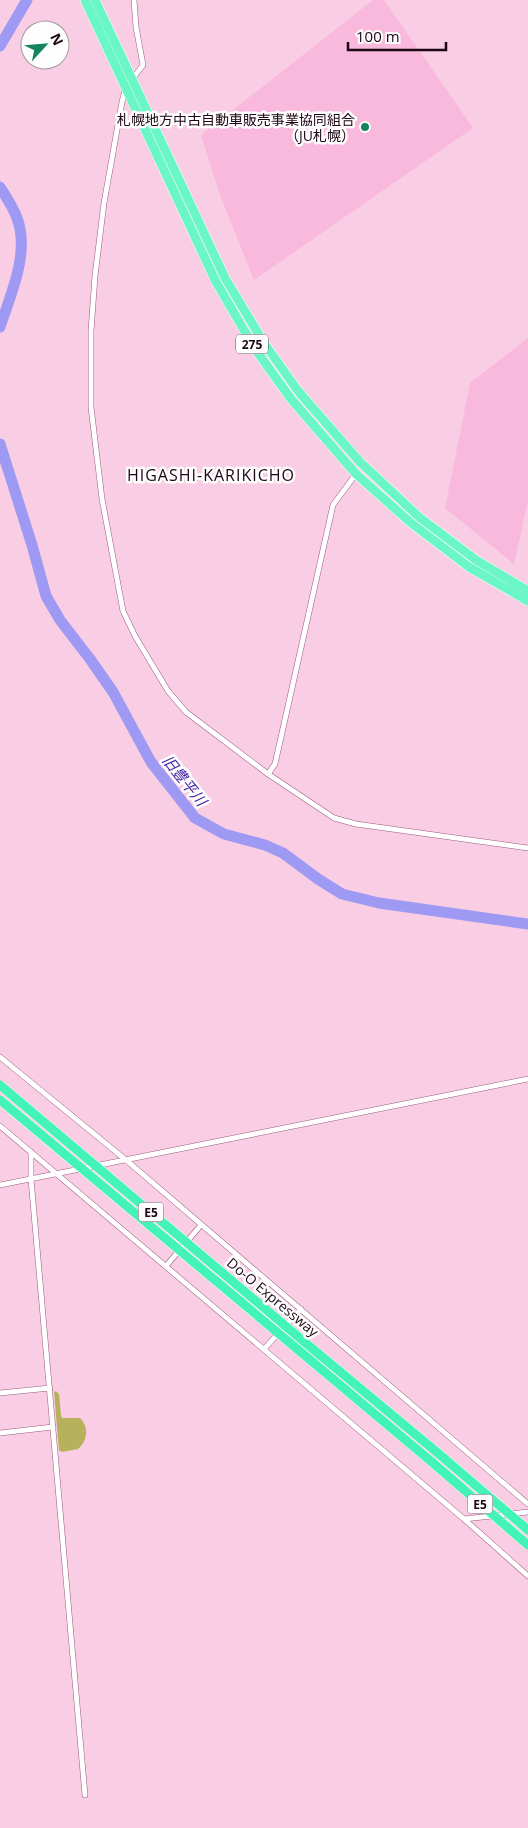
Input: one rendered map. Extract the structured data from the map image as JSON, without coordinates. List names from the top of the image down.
{
  "streets": {
    "highway": ["275", "E5", "Do-O Expressway"]
  },
  "districts": ["HIGASHI-KARIKICHO"],
  "water": ["旧豊平川"],
  "places": ["札幌地方中古自動車販売事業協同組合 （JU札幌）"],
  "scale_bar": "100 m",
  "north": "top right"
}
